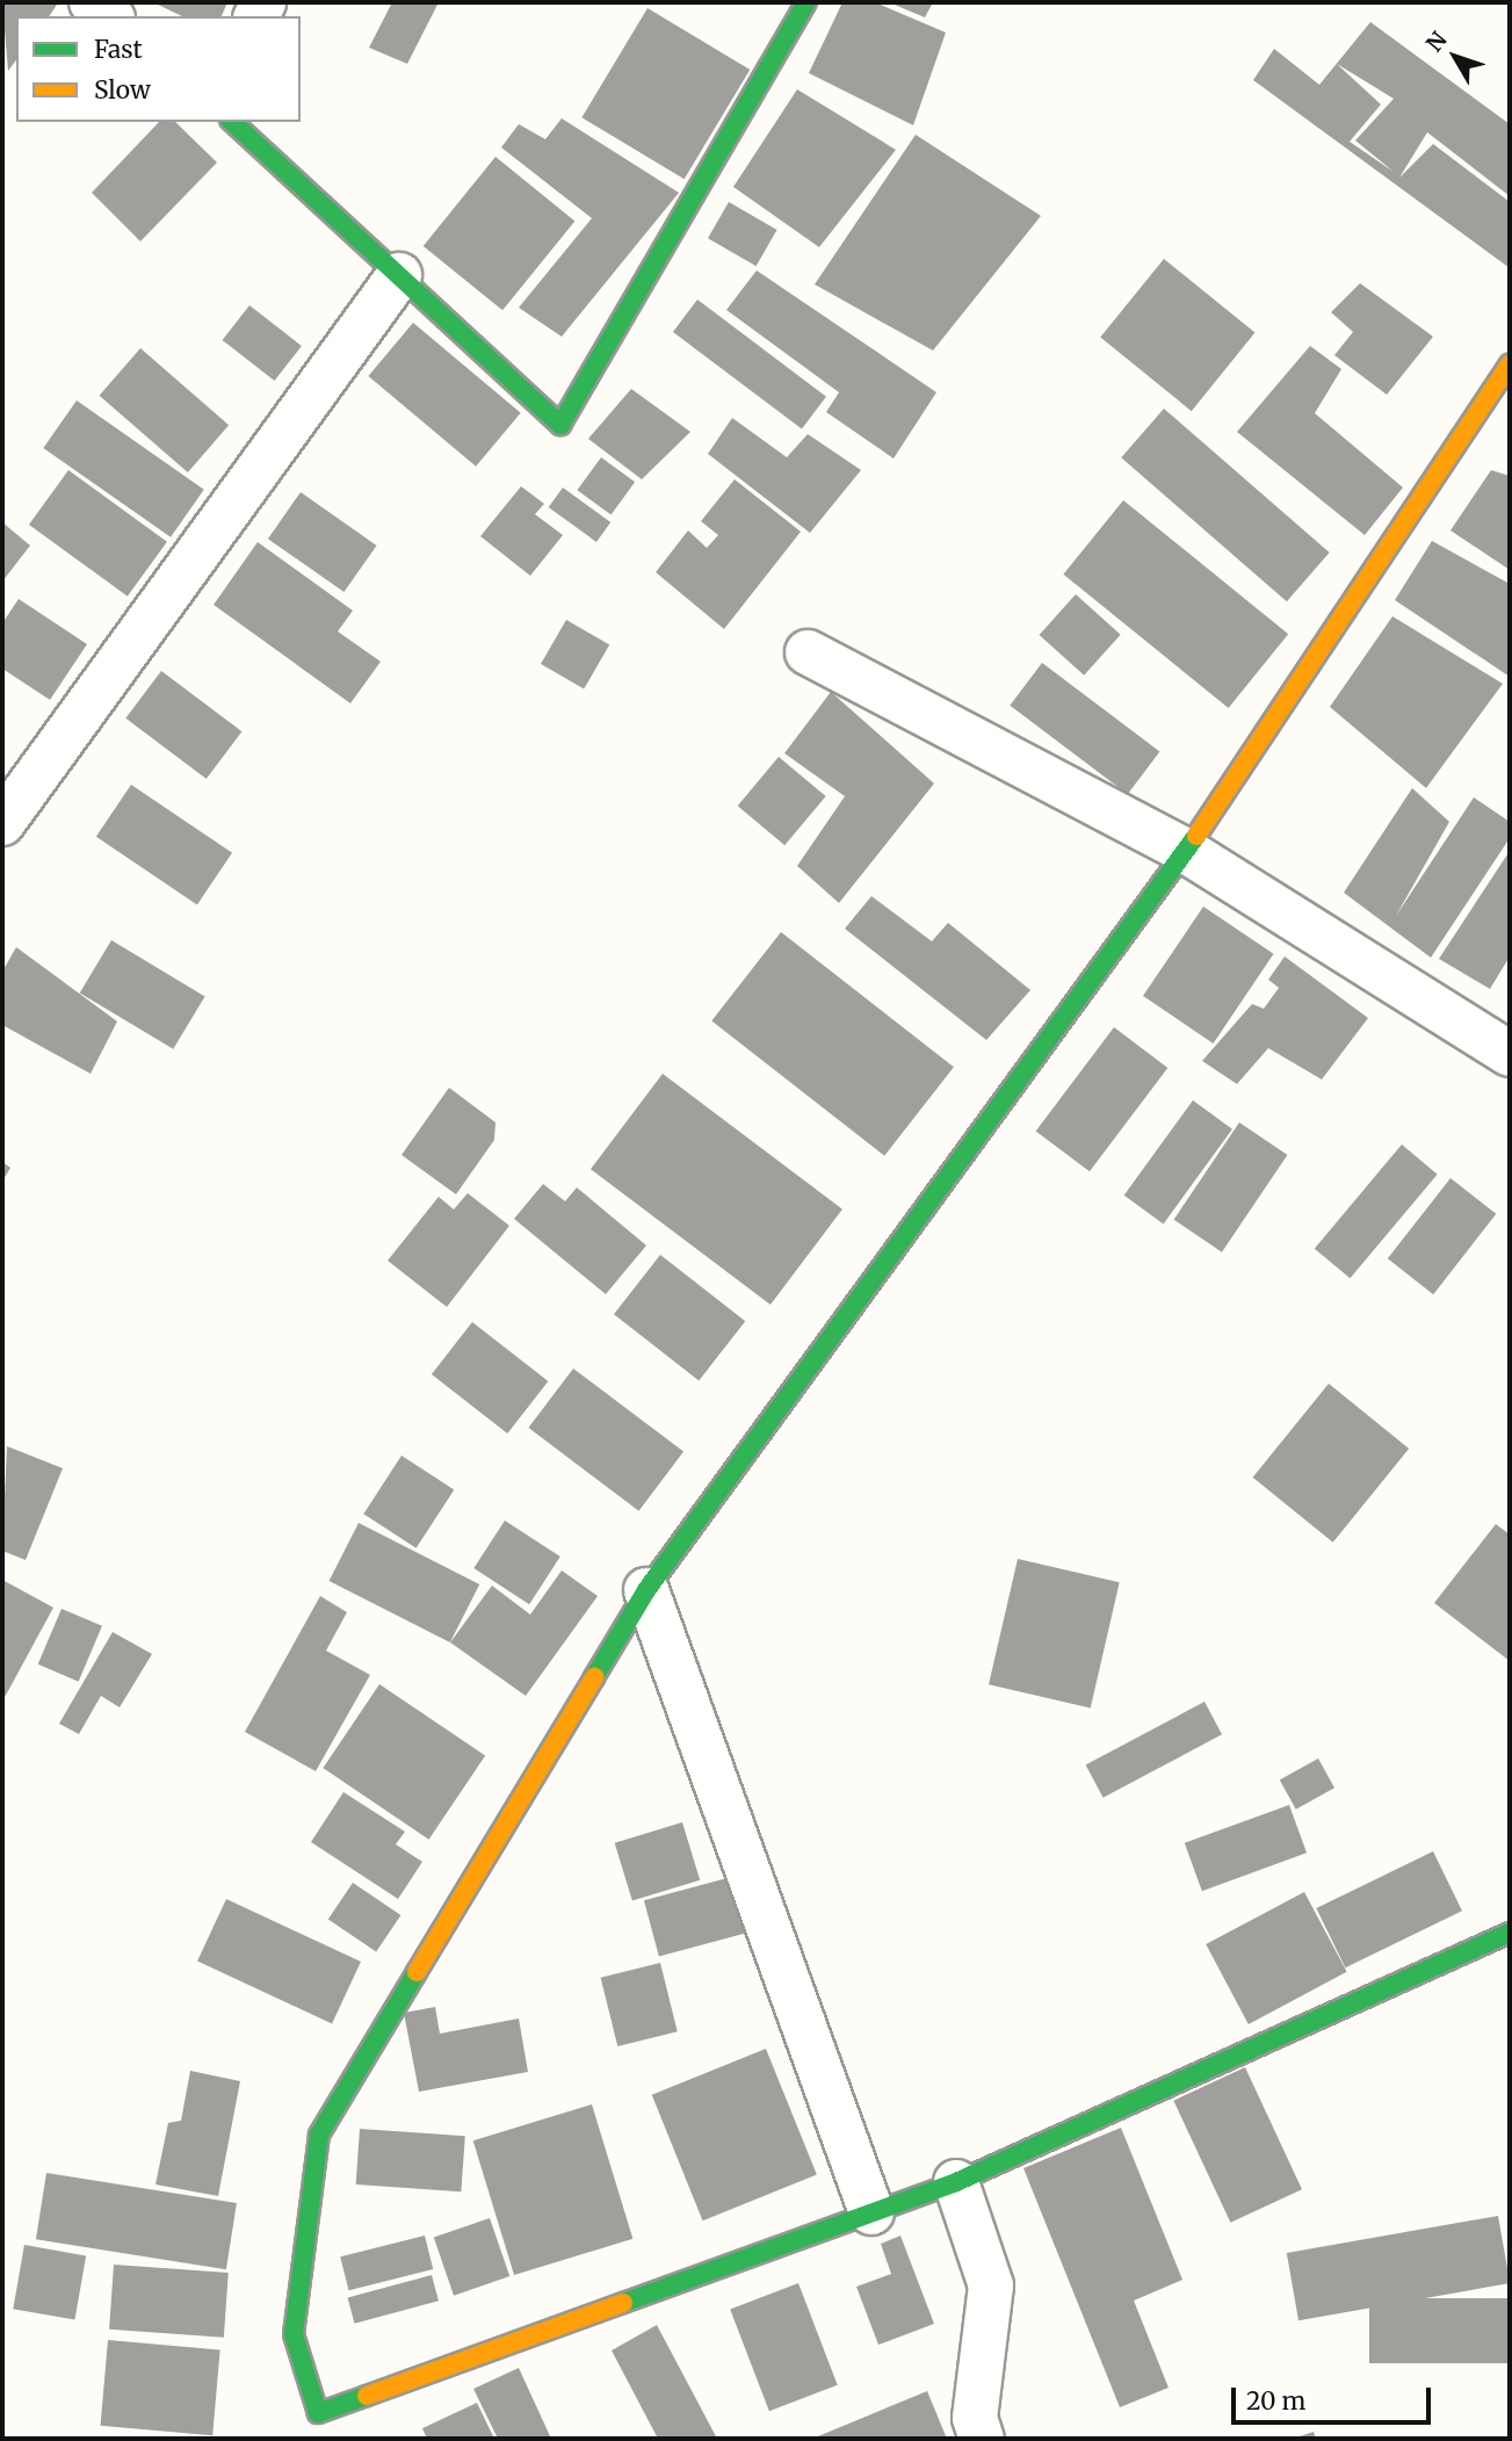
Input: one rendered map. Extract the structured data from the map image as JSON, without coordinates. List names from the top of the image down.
{
  "legend": ["Fast", "Slow"],
  "scale_bar": "20 m",
  "north": "top left"
}
